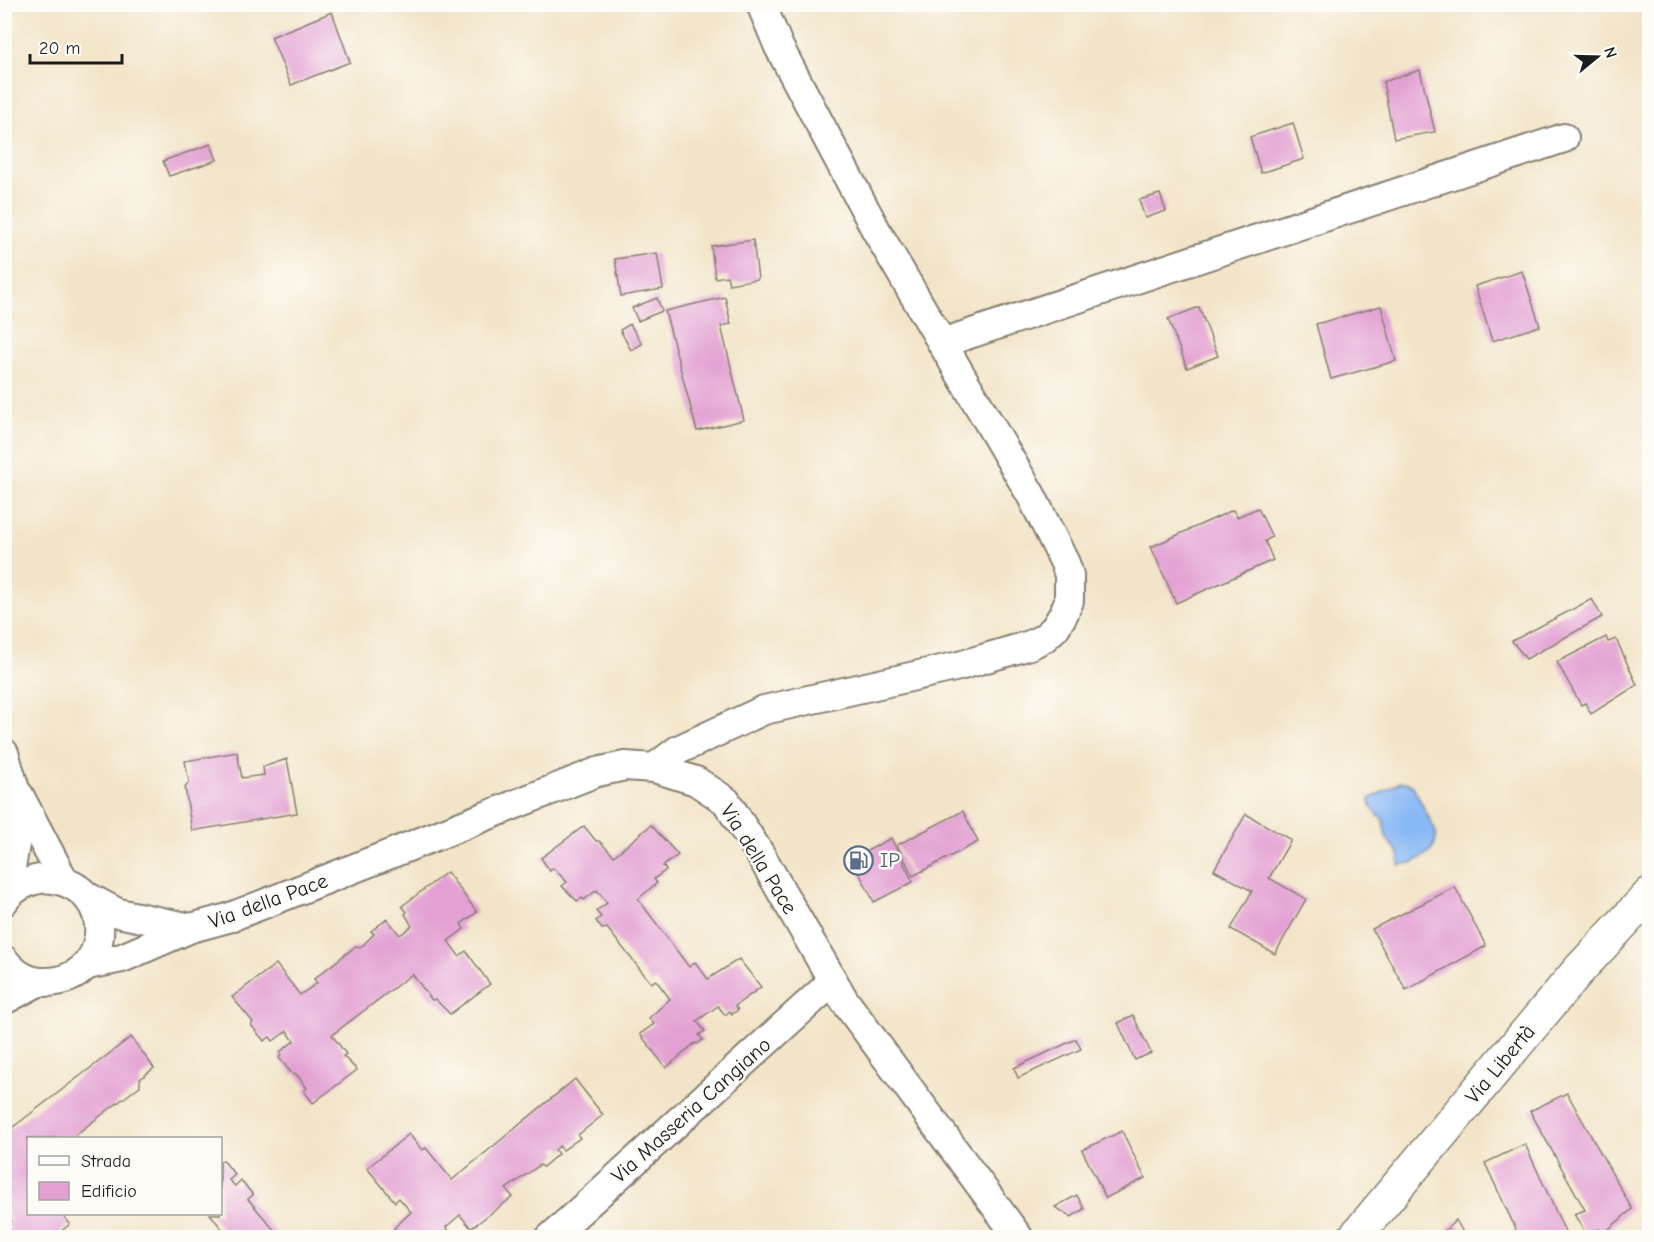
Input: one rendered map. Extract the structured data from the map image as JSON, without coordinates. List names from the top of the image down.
{
  "streets": {
    "street": ["Via della Pace", "Via Libertà", "Via Masseria Cangiano"]
  },
  "crossings": [
    ["Via della Pace", "Via Masseria Cangiano"]
  ],
  "places": {
    "fuel station": ["IP"]
  },
  "legend": ["Strada", "Edificio"],
  "scale_bar": "20 m",
  "north": "right"
}
